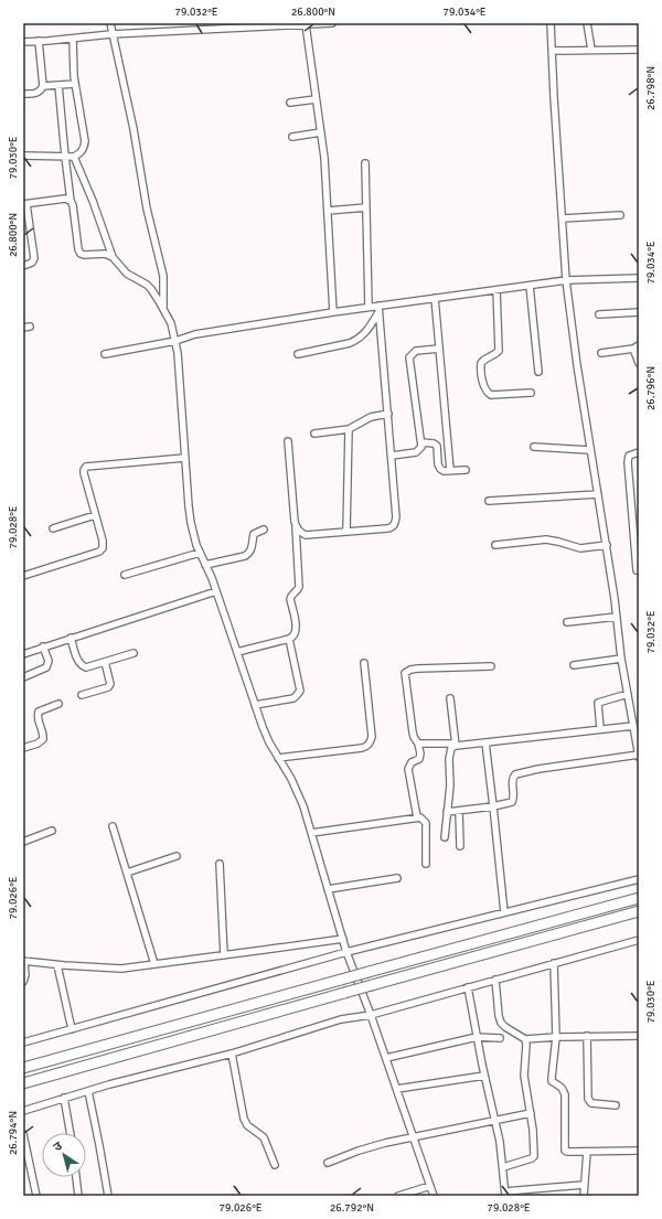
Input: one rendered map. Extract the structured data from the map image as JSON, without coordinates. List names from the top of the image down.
{
  "north": "top left",
  "coordinates": [
    "79.032°E",
    "26.800°N",
    "79.034°E",
    "26.798°N",
    "79.030°E",
    "26.796°N",
    "79.028°E",
    "79.026°E",
    "26.794°N",
    "26.792°N"
  ]
}
